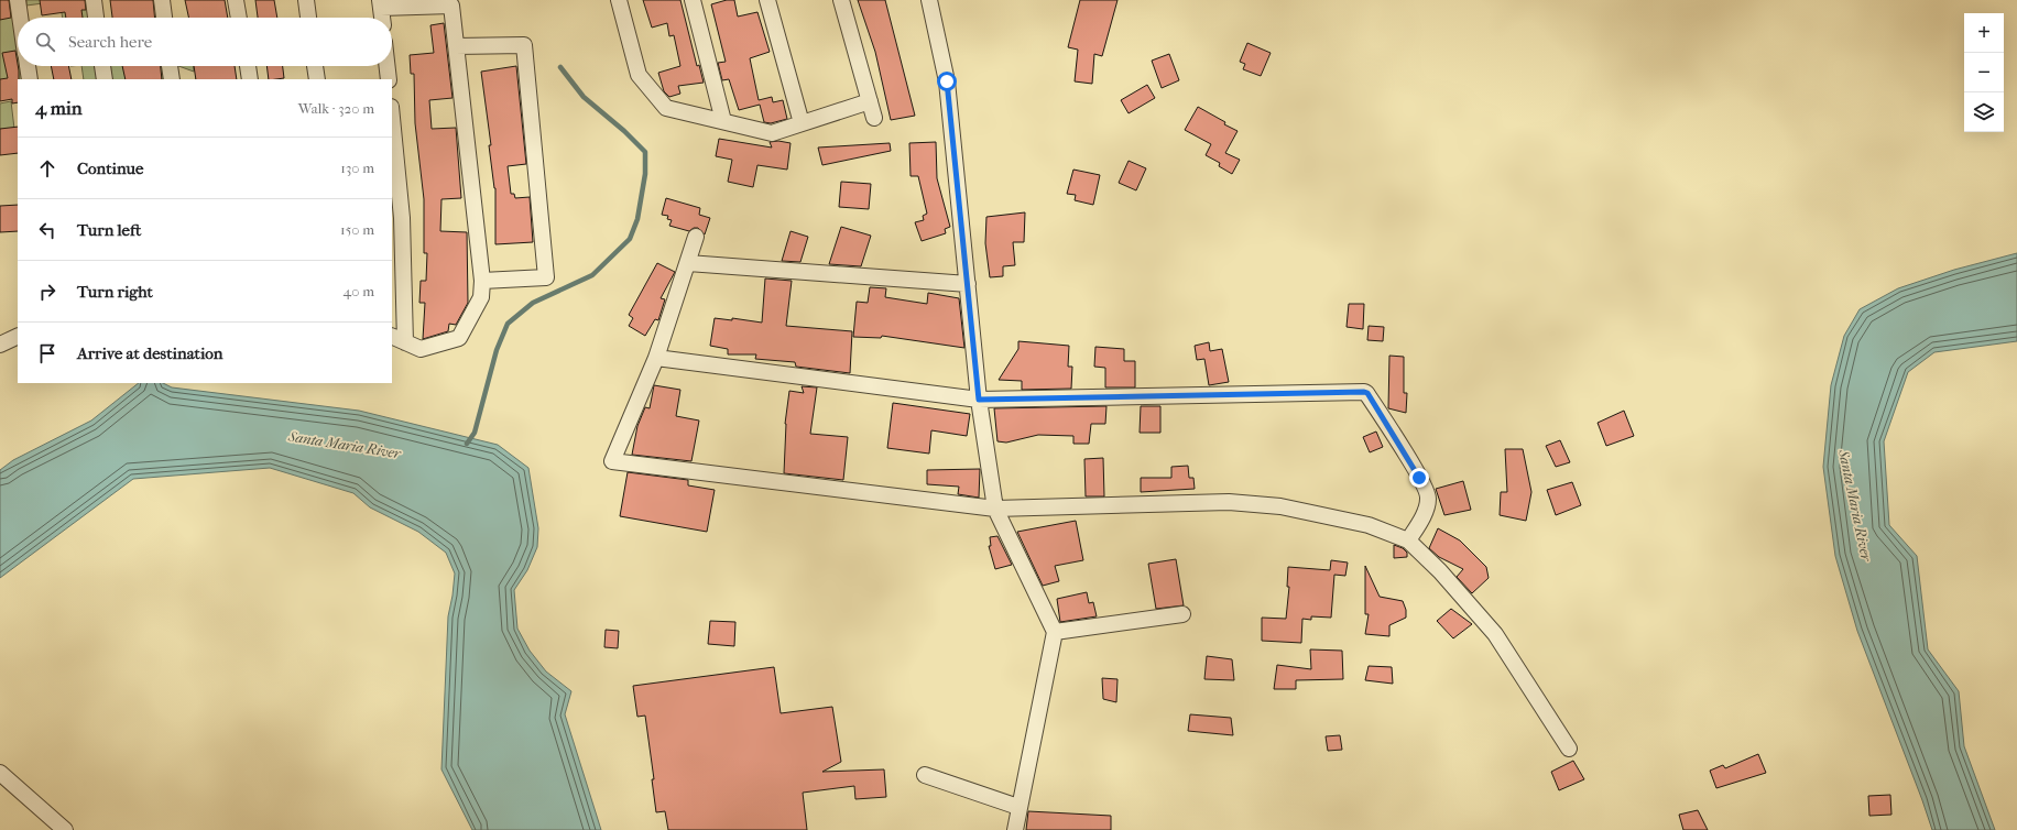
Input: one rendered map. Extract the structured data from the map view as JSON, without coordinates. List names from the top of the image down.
{
  "water": ["Santa Maria River"],
  "page": {
    "map_buttons": ["+", "−"],
    "search": "Search here",
    "heading": ["4 min", "Walk · 320 m"],
    "list": [
      ["Continue", "130 m"],
      ["Turn left", "150 m"],
      ["Turn right", "40 m"],
      "Arrive at destination"
    ]
  }
}
